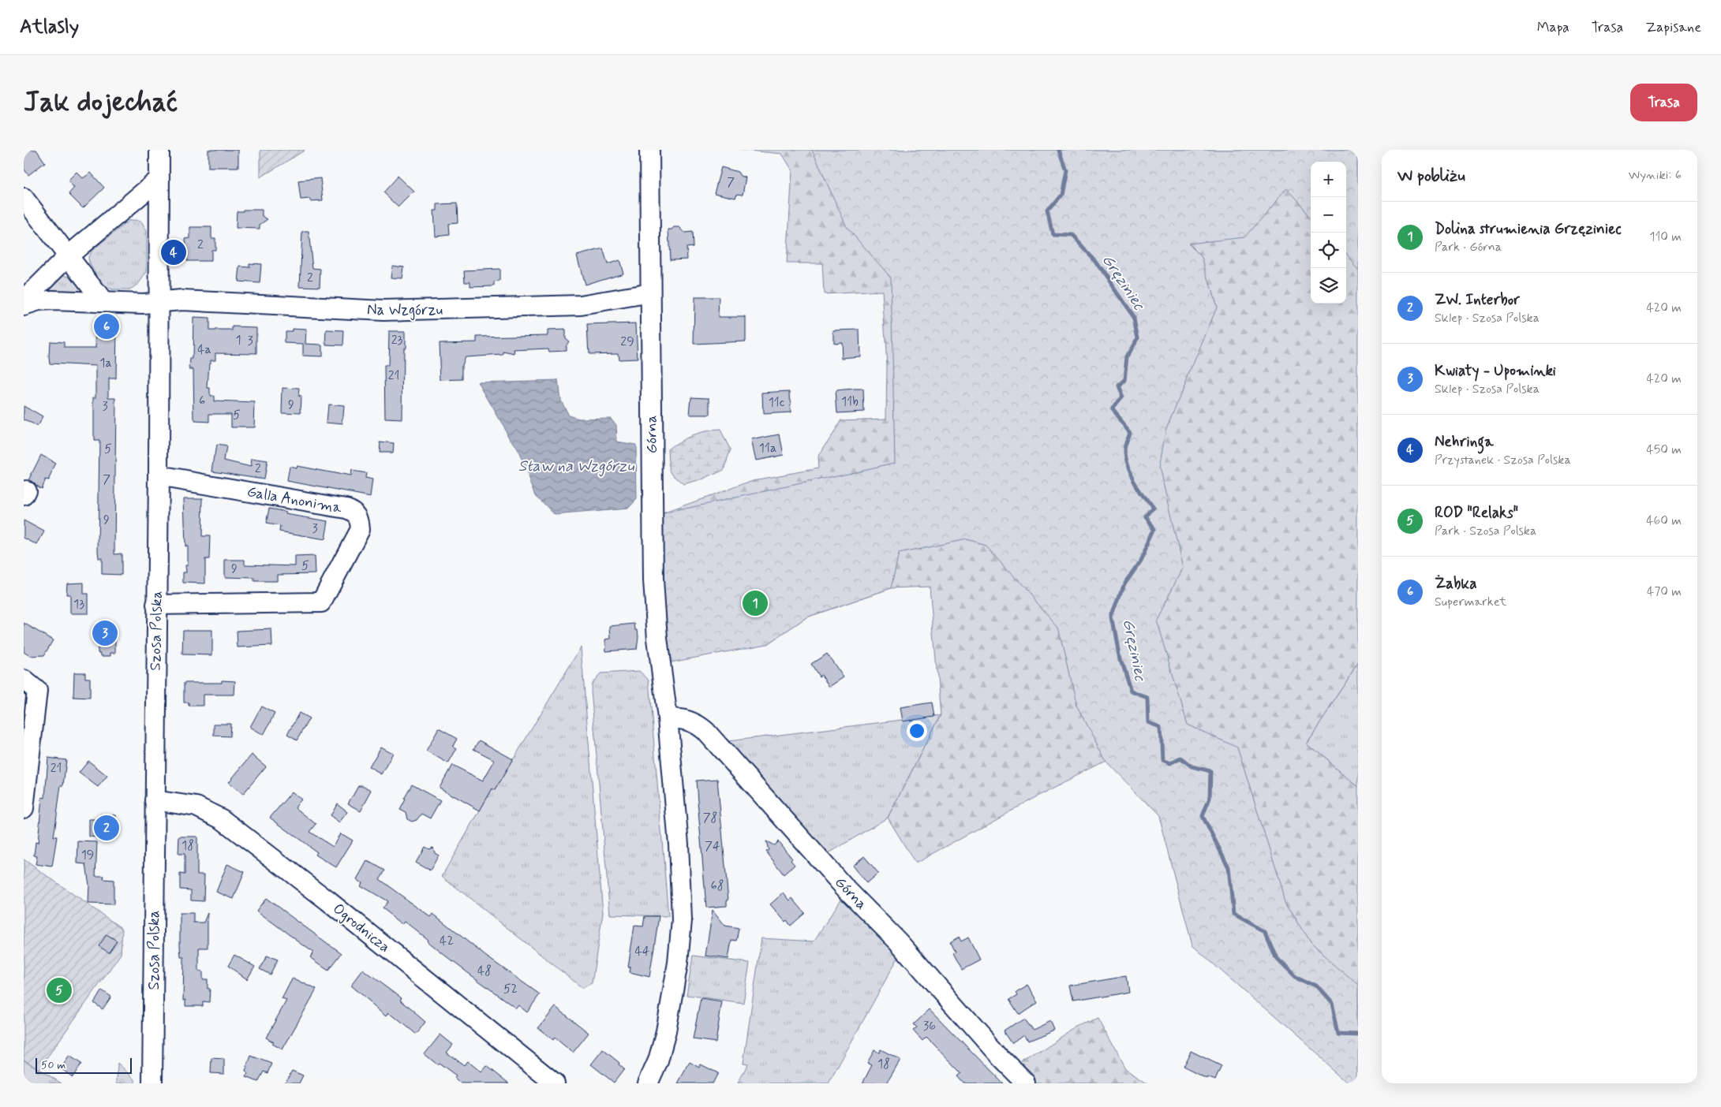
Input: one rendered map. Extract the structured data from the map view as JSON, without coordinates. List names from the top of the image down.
{
  "streets": {
    "street": [
      "Na Wzgórzu",
      "Górna",
      "Galla Anonima",
      "Szosa Polska",
      "Ogrodnicza"
    ]
  },
  "crossings": [
    ["Na Wzgórzu", "Górna"],
    ["Na Wzgórzu", "Szosa Polska"],
    ["Galla Anonima", "Szosa Polska"],
    ["Szosa Polska", "Ogrodnicza"]
  ],
  "water": ["Gręziniec", "Staw na Wzgórzu"],
  "house_numbers": [
    "7",
    "2",
    "2",
    "1",
    "23",
    "3",
    "29",
    "4a",
    "1a",
    "21",
    "6",
    "11b",
    "11c",
    "9",
    "3",
    "5",
    "11a",
    "5",
    "2",
    "7",
    "9",
    "3",
    "5",
    "9",
    "13",
    "21",
    "78",
    "18",
    "74",
    "19",
    "68",
    "42",
    "44",
    "48",
    "52",
    "36",
    "18"
  ],
  "scale_bar": "50 m",
  "page": {
    "header": "Atlasly",
    "nav": ["Mapa", "Trasa", "Zapisane"],
    "buttons": "Trasa",
    "title": "Jak dojechać",
    "heading": ["W pobliżu", "Wyniki: 6"],
    "map_buttons": ["+", "−"],
    "list": [
      {
        "mark": "1",
        "name": "Dolina strumienia Grzęziniec",
        "note": "Park · Górna",
        "value": "110 m"
      },
      {
        "mark": "2",
        "name": "ZW. Interbor",
        "note": "Sklep · Szosa Polska",
        "value": "420 m"
      },
      {
        "mark": "3",
        "name": "Kwiaty - Upominki",
        "note": "Sklep · Szosa Polska",
        "value": "420 m"
      },
      {
        "mark": "4",
        "name": "Nehringa",
        "note": "Przystanek · Szosa Polska",
        "value": "450 m"
      },
      {
        "mark": "5",
        "name": "ROD \"Relaks\"",
        "note": "Park · Szosa Polska",
        "value": "460 m"
      },
      {
        "mark": "6",
        "name": "Żabka",
        "note": "Supermarket",
        "value": "470 m"
      }
    ],
    "pins": [
      "4",
      "6",
      "1",
      "3",
      "2",
      "5"
    ],
    "scale": "50 m"
  }
}
